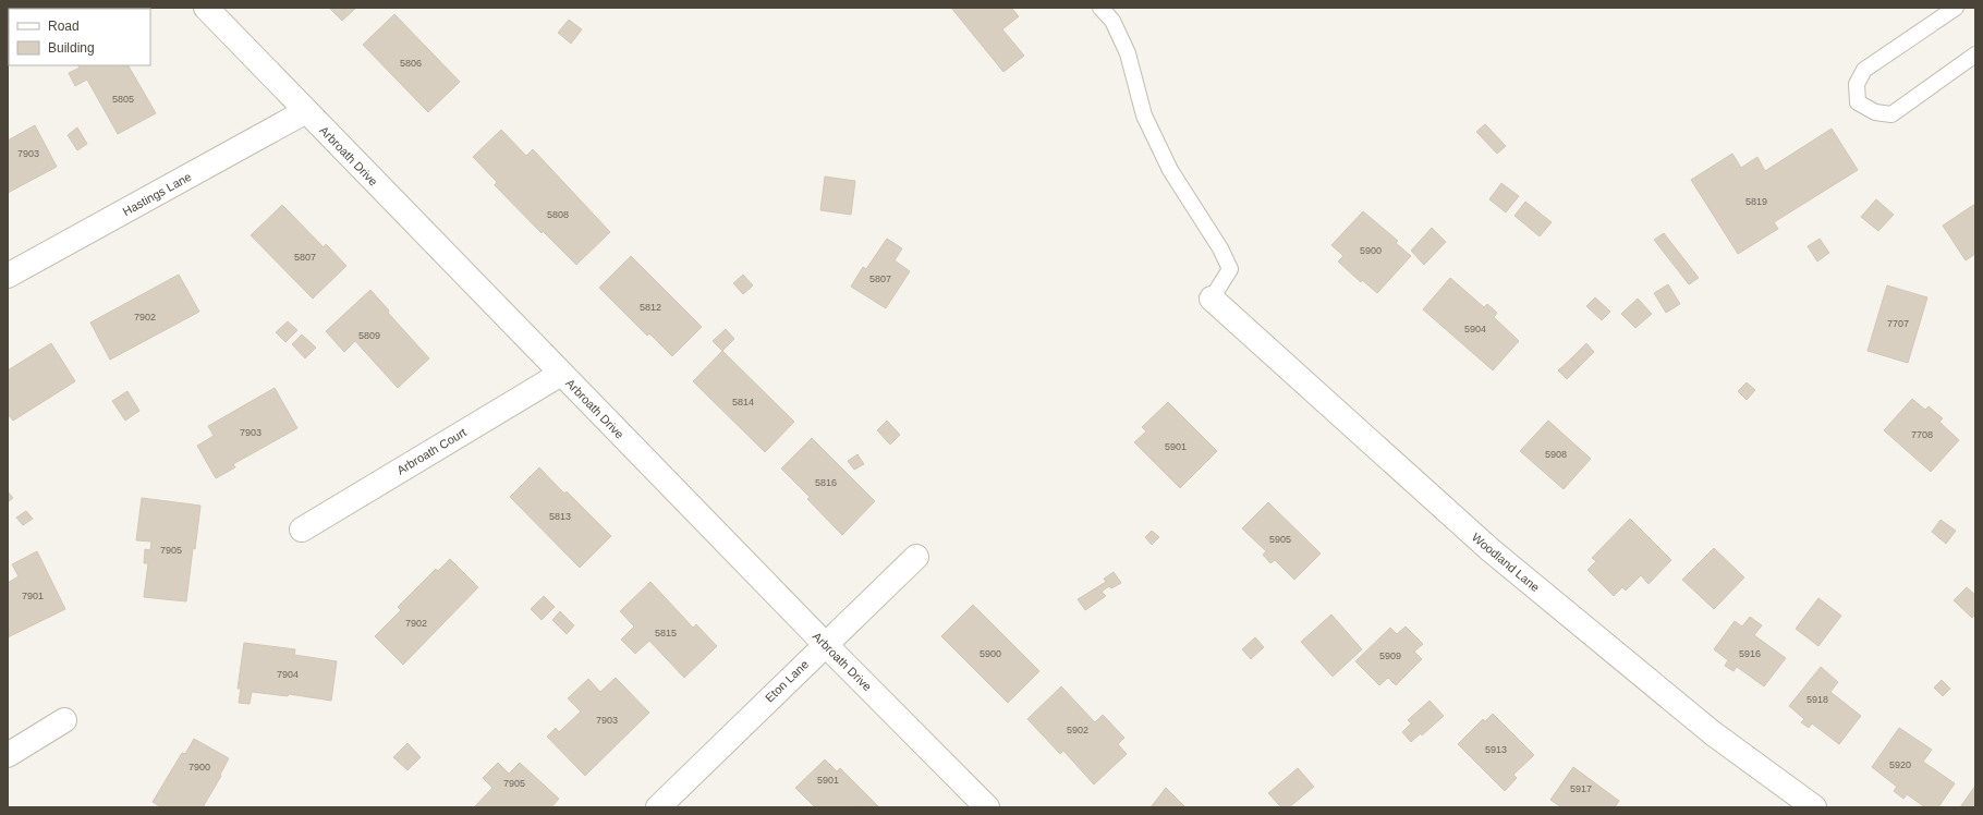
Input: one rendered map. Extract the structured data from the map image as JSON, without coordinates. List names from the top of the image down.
{
  "streets": {
    "street": [
      "Arbroath Drive",
      "Hastings Lane",
      "Arbroath Court",
      "Woodland Lane",
      "Eton Lane"
    ]
  },
  "crossings": [
    ["Arbroath Drive", "Hastings Lane"],
    ["Arbroath Drive", "Arbroath Court"],
    ["Arbroath Drive", "Eton Lane"]
  ],
  "house_numbers": [
    "5806",
    "5805",
    "7903",
    "5819",
    "5808",
    "5900",
    "5807",
    "5807",
    "5812",
    "7902",
    "7707",
    "5904",
    "5809",
    "5814",
    "7903",
    "7708",
    "5901",
    "5908",
    "5816",
    "5813",
    "5905",
    "7905",
    "7901",
    "7902",
    "5815",
    "5900",
    "5916",
    "5909",
    "7904",
    "5918",
    "7903",
    "5902",
    "5913",
    "5920",
    "7900",
    "5901",
    "7905",
    "5917"
  ],
  "legend": ["Road", "Building"]
}
